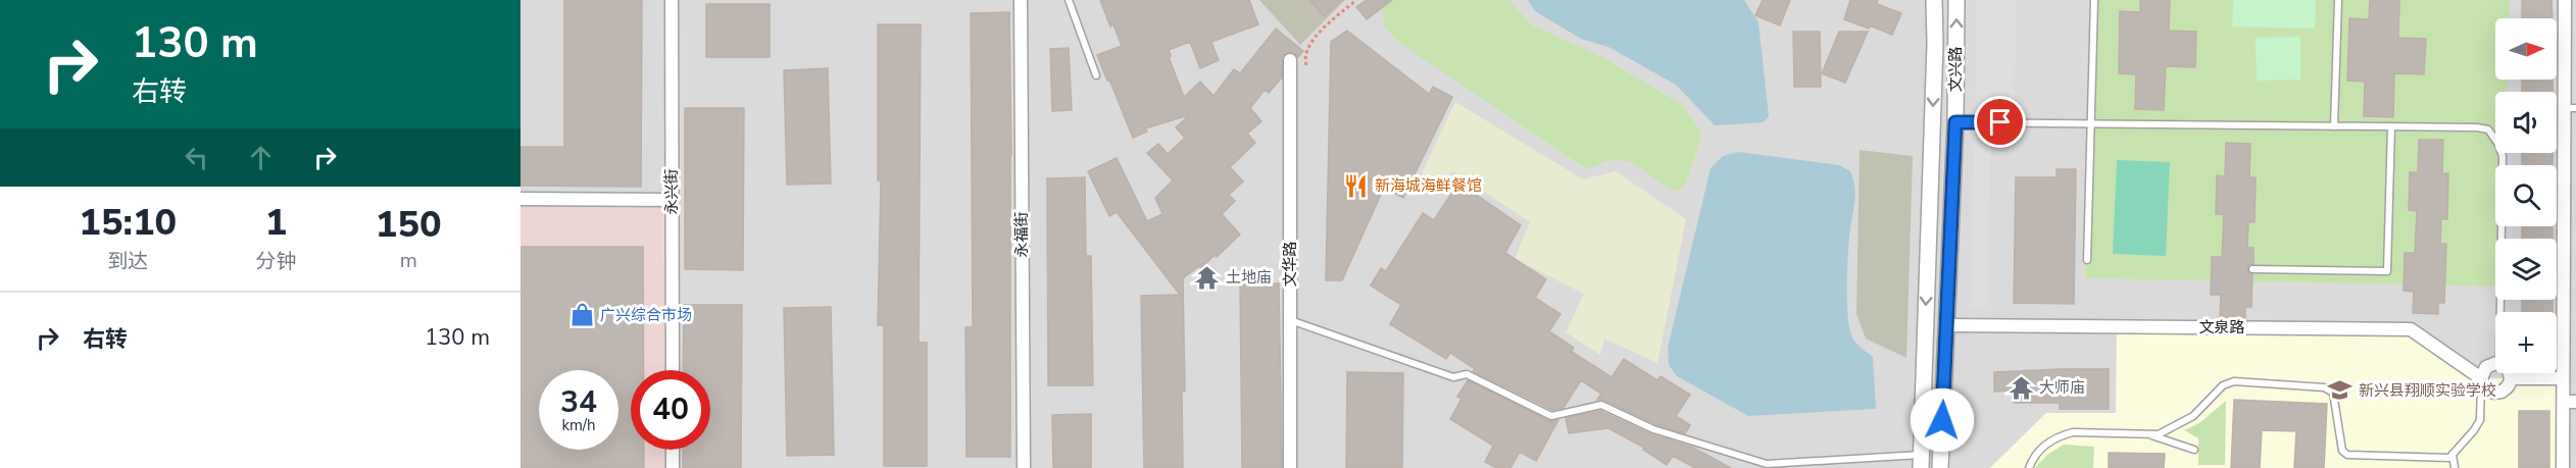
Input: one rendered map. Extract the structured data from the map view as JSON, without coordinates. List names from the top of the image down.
{
  "streets": {
    "street": [
      "文兴路",
      "永兴街",
      "永福街",
      "文华路",
      "文泉路"
    ]
  },
  "crossings": [
    ["文兴路", "文泉路"]
  ],
  "places": {
    "restaurant": ["新海城海鲜餐馆"],
    "temple": ["土地庙", "大师庙"],
    "shop": ["广兴综合市场"],
    "school or university": ["新兴县翔顺实验学校"]
  },
  "north": "right",
  "page": {
    "turn": ["130 m", "右转"],
    "map_buttons": "+",
    "eta": [
      "15:10",
      "到达",
      "1",
      "分钟",
      "150",
      "m"
    ],
    "list": [
      {
        "name": "右转",
        "value": "130 m"
      }
    ],
    "speed": "34 km/h",
    "limit": "40"
  }
}
